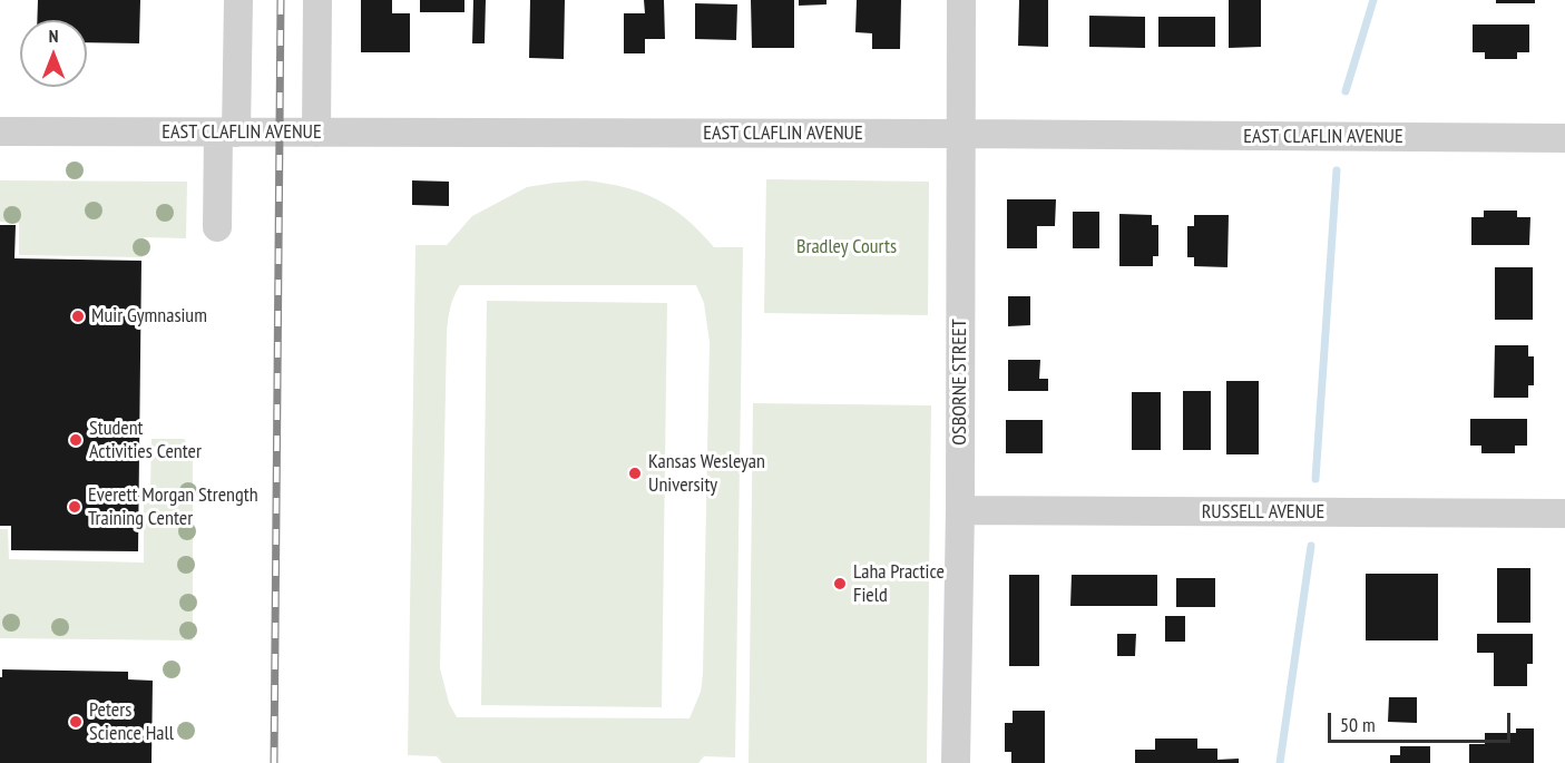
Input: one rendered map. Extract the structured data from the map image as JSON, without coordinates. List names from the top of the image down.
{
  "streets": {
    "street": ["EAST CLAFLIN AVENUE", "OSBORNE STREET", "RUSSELL AVENUE"]
  },
  "crossings": [
    ["EAST CLAFLIN AVENUE", "OSBORNE STREET"],
    ["OSBORNE STREET", "RUSSELL AVENUE"]
  ],
  "parks": ["Bradley Courts"],
  "places": [
    "Muir Gymnasium",
    "Student Activities Center",
    "Kansas Wesleyan University",
    "Everett Morgan Strength Training Center",
    "Laha Practice Field",
    "Peters Science Hall"
  ],
  "scale_bar": "50 m",
  "north": "top"
}
